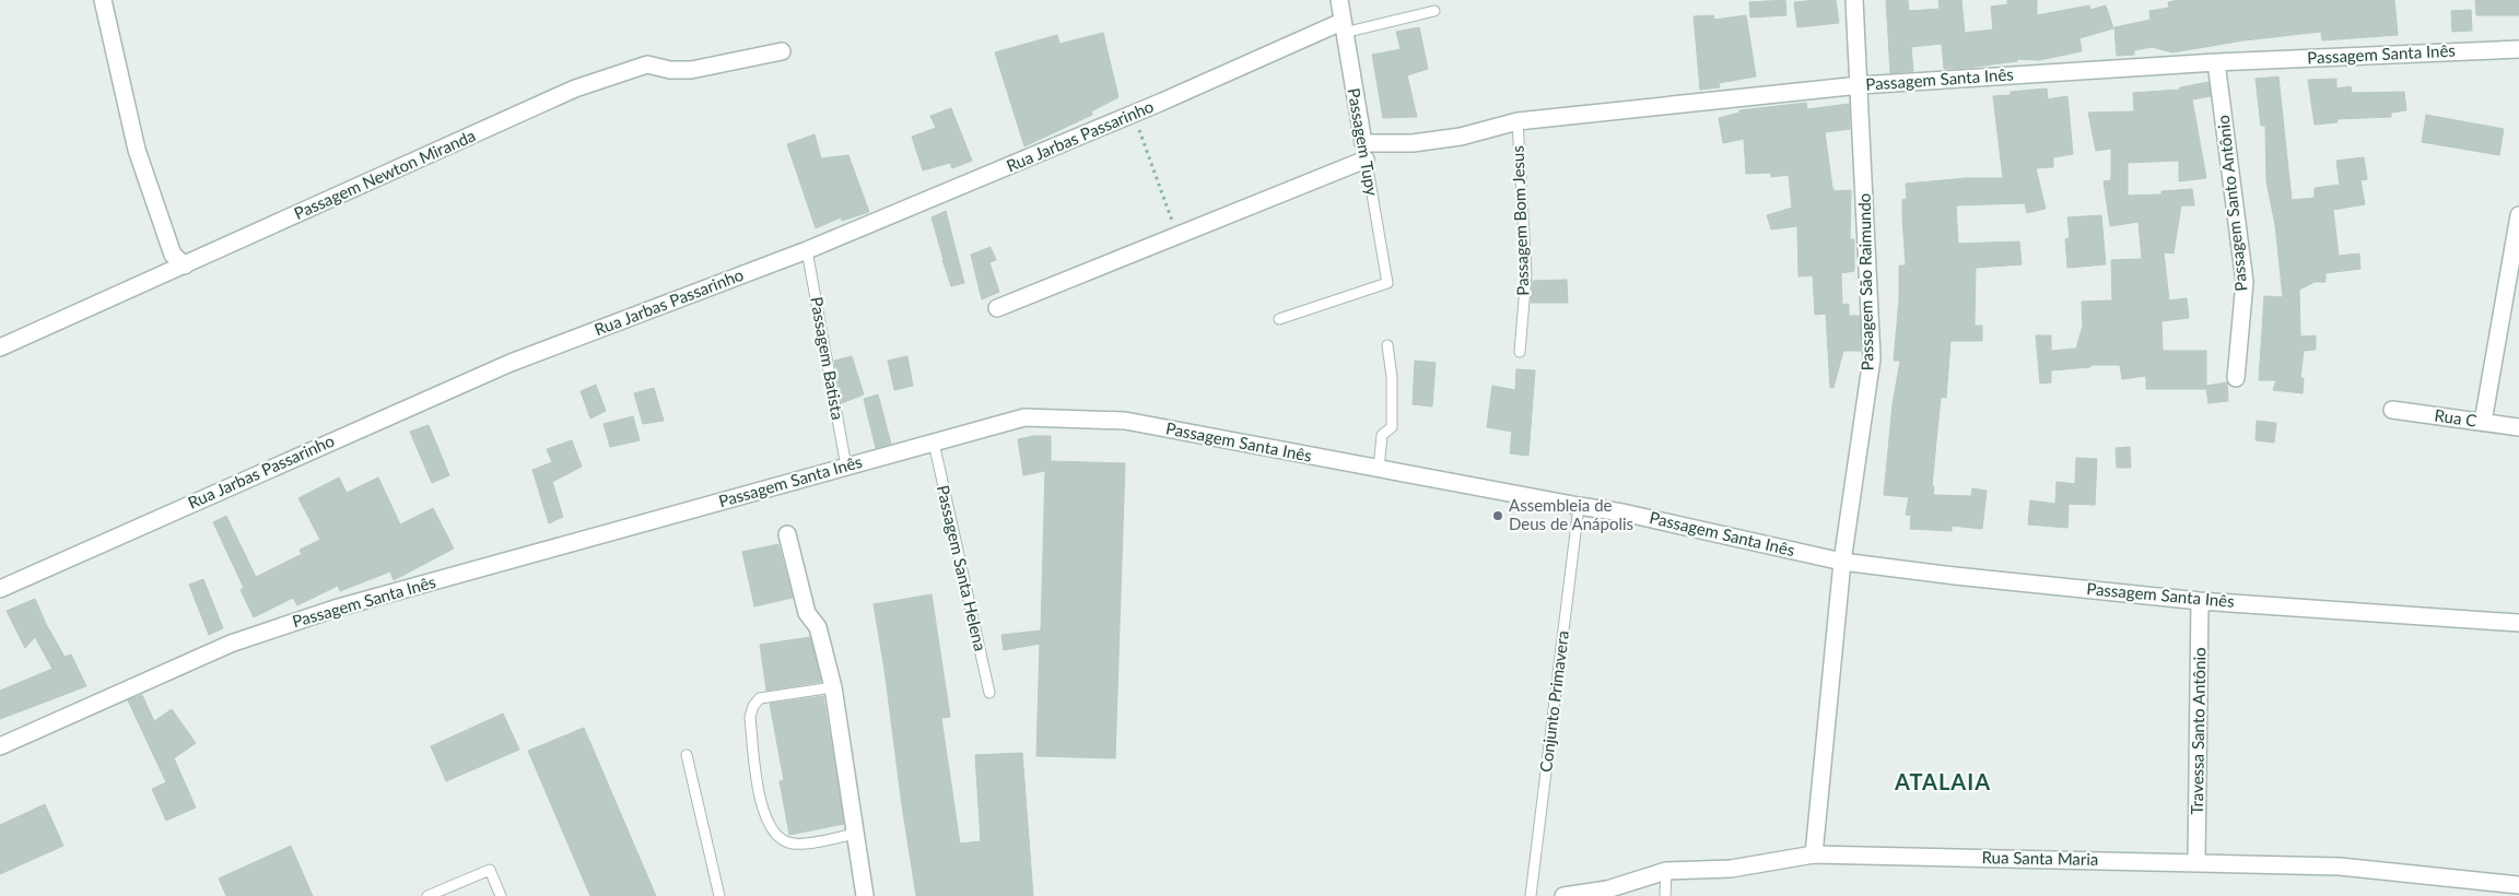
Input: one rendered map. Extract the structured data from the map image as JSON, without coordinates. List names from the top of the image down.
{
  "streets": {
    "street": [
      "Passagem Santa Inês",
      "Rua Jarbas Passarinho",
      "Passagem Tupy",
      "Passagem Newton Miranda",
      "Passagem Santo Antônio",
      "Passagem São Raimundo",
      "Rua C",
      "Travessa Santo Antônio",
      "Rua Santa Maria"
    ],
    "lane": [
      "Passagem Bom Jesus",
      "Passagem Batista",
      "Passagem Santa Helena",
      "Conjunto Primavera"
    ]
  },
  "crossings": [
    ["Passagem Santa Inês", "Passagem Tupy"],
    ["Passagem Santa Inês", "Passagem Santo Antônio"],
    ["Passagem Santa Inês", "Passagem Bom Jesus"],
    ["Passagem Santa Inês", "Passagem São Raimundo"],
    ["Passagem Santa Inês", "Passagem Batista"],
    ["Passagem Santa Inês", "Passagem Santa Helena"],
    ["Passagem Santa Inês", "Conjunto Primavera"],
    ["Passagem Santa Inês", "Travessa Santo Antônio"],
    ["Rua Jarbas Passarinho", "Passagem Tupy"],
    ["Rua Jarbas Passarinho", "Passagem Batista"],
    ["Passagem São Raimundo", "Rua Santa Maria"],
    ["Travessa Santo Antônio", "Rua Santa Maria"]
  ],
  "districts": ["ATALAIA"],
  "places": ["Assembleia de Deus de Anápolis"]
}
